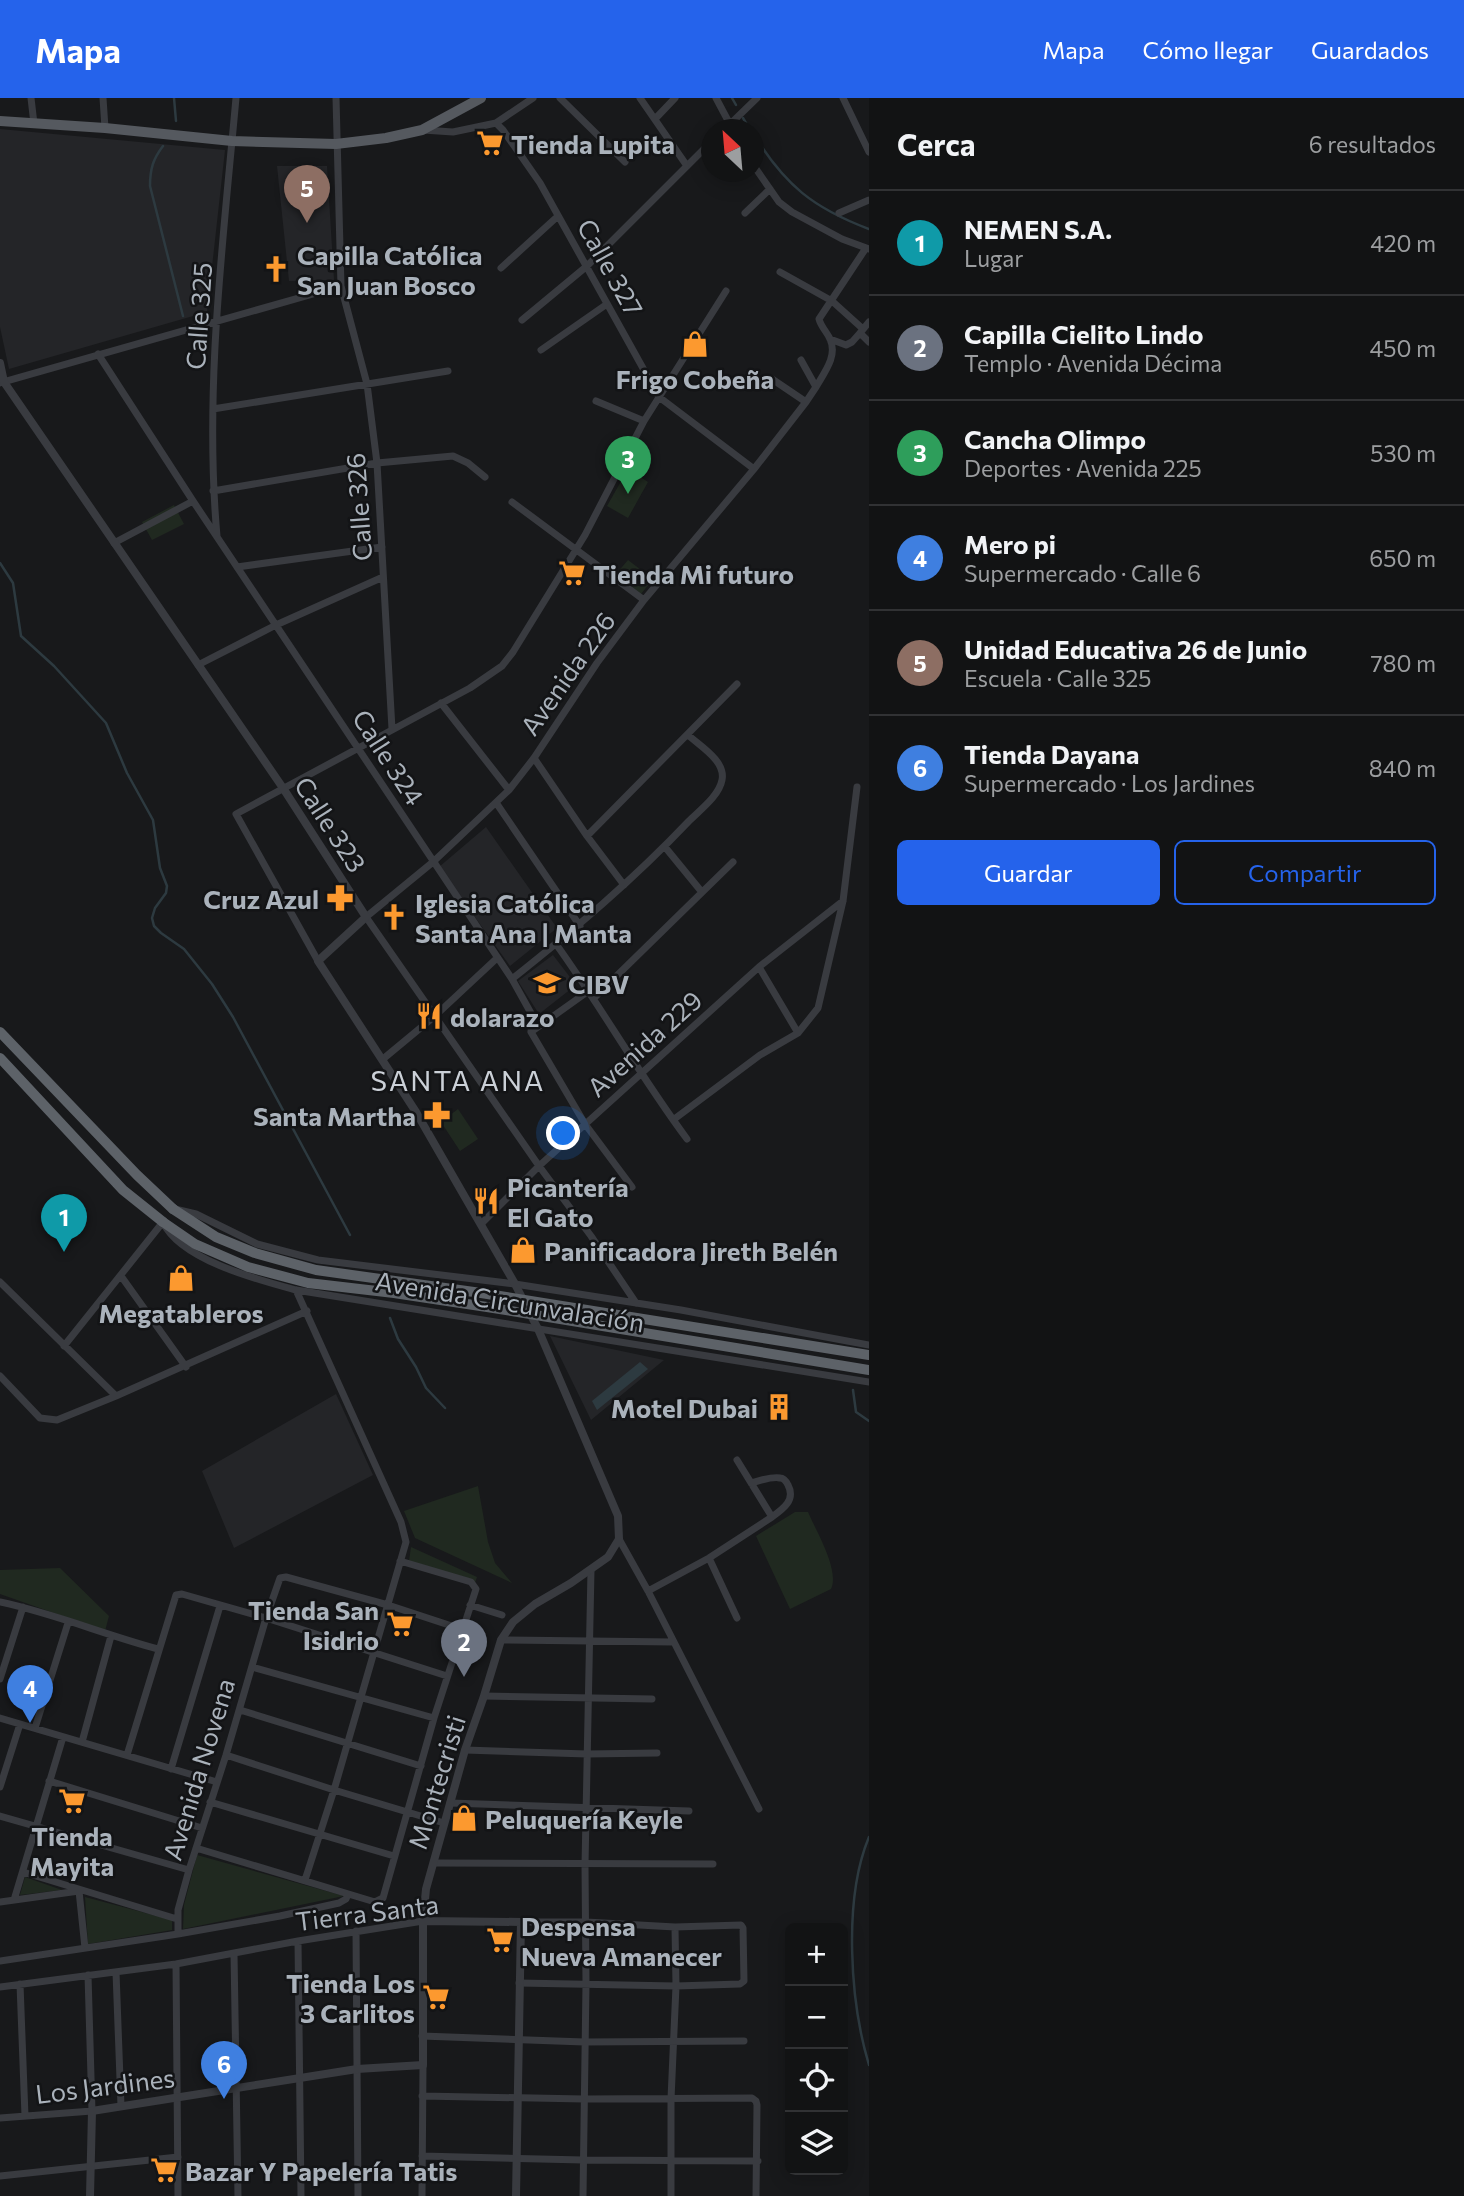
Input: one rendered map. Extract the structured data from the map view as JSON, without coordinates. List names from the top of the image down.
{
  "streets": {
    "highway": ["Avenida Circunvalación"],
    "street": [
      "Calle 327",
      "Calle 325",
      "Calle 326",
      "Avenida 226",
      "Calle 324",
      "Calle 323",
      "Avenida 229",
      "Avenida Novena",
      "Montecristi",
      "Tierra Santa",
      "Los Jardines"
    ]
  },
  "crossings": [
    ["Calle 327", "Avenida 226"],
    ["Calle 325", "Calle 324"],
    ["Avenida 226", "Calle 324"],
    ["Avenida 226", "Calle 323"],
    ["Calle 324", "Avenida 229"],
    ["Calle 323", "Avenida 229"],
    ["Calle 323", "Avenida Circunvalación"],
    ["Montecristi", "Tierra Santa"],
    ["Montecristi", "Los Jardines"]
  ],
  "districts": ["SANTA ANA"],
  "places": {
    "supermarket": [
      "Tienda Lupita",
      "Tienda Mi futuro",
      "Tienda San Isidrio",
      "Tienda Mayita",
      "Despensa Nueva Amanecer",
      "Tienda Los 3 Carlitos",
      "Bazar Y Papelería Tatis"
    ],
    "church": ["Capilla Católica San Juan Bosco", "Iglesia Católica Santa Ana | Manta"],
    "shop": [
      "Frigo Cobeña",
      "Panificadora Jireth Belén",
      "Megatableros",
      "Peluquería Keyle"
    ],
    "pharmacy": ["Cruz Azul", "Santa Martha"],
    "school or university": ["CIBV"],
    "restaurant": ["dolarazo", "Picantería El Gato"],
    "building": ["Motel Dubai"]
  },
  "north": "top left",
  "page": {
    "header": "Mapa",
    "nav": ["Mapa", "Cómo llegar", "Guardados"],
    "heading": ["Cerca", "6 resultados"],
    "pins": [
      "5",
      "3",
      "1",
      "2",
      "4",
      "6"
    ],
    "list": [
      {
        "mark": "1",
        "name": "NEMEN S.A.",
        "note": "Lugar",
        "value": "420 m"
      },
      {
        "mark": "2",
        "name": "Capilla Cielito Lindo",
        "note": "Templo · Avenida Décima",
        "value": "450 m"
      },
      {
        "mark": "3",
        "name": "Cancha Olimpo",
        "note": "Deportes · Avenida 225",
        "value": "530 m"
      },
      {
        "mark": "4",
        "name": "Mero pi",
        "note": "Supermercado · Calle 6",
        "value": "650 m"
      },
      {
        "mark": "5",
        "name": "Unidad Educativa 26 de Junio",
        "note": "Escuela · Calle 325",
        "value": "780 m"
      },
      {
        "mark": "6",
        "name": "Tienda Dayana",
        "note": "Supermercado · Los Jardines",
        "value": "840 m"
      }
    ],
    "buttons": ["Guardar", "Compartir"],
    "map_buttons": ["+", "−"]
  }
}
